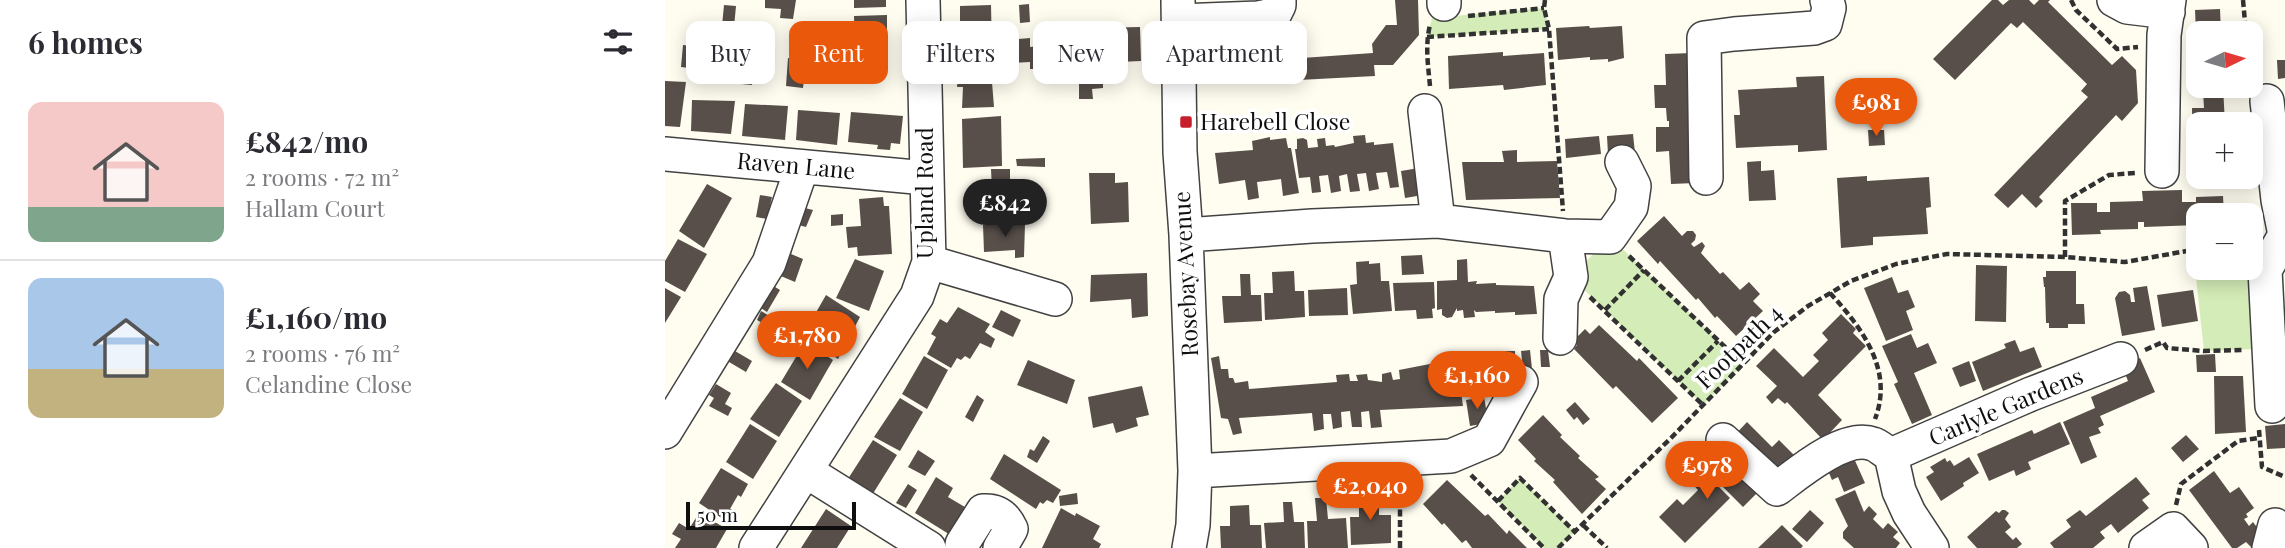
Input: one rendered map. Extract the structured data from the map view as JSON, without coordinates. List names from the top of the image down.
{
  "streets": {
    "street": [
      "Raven Lane",
      "Upland Road",
      "Rosebay Avenue",
      "Carlyle Gardens"
    ],
    "path": ["Footpath 4"]
  },
  "crossings": [
    ["Raven Lane", "Upland Road"]
  ],
  "places": {
    "transit": ["Harebell Close"]
  },
  "scale_bar": "50 m",
  "north": "right",
  "page": {
    "heading": "6 homes",
    "map_buttons": ["+", "−"],
    "chip": [
      "Buy",
      "Rent",
      "Filters",
      "New",
      "Apartment"
    ],
    "price": [
      "£981",
      "£842",
      "£1,780",
      "£1,160",
      "£978",
      "£2,040"
    ],
    "list": [
      {
        "name": "£842/mo",
        "note": "2 rooms · 72 m² · Hallam Court"
      },
      {
        "name": "£1,160/mo",
        "note": "2 rooms · 76 m² · Celandine Close"
      }
    ],
    "scale": "50 m"
  }
}
